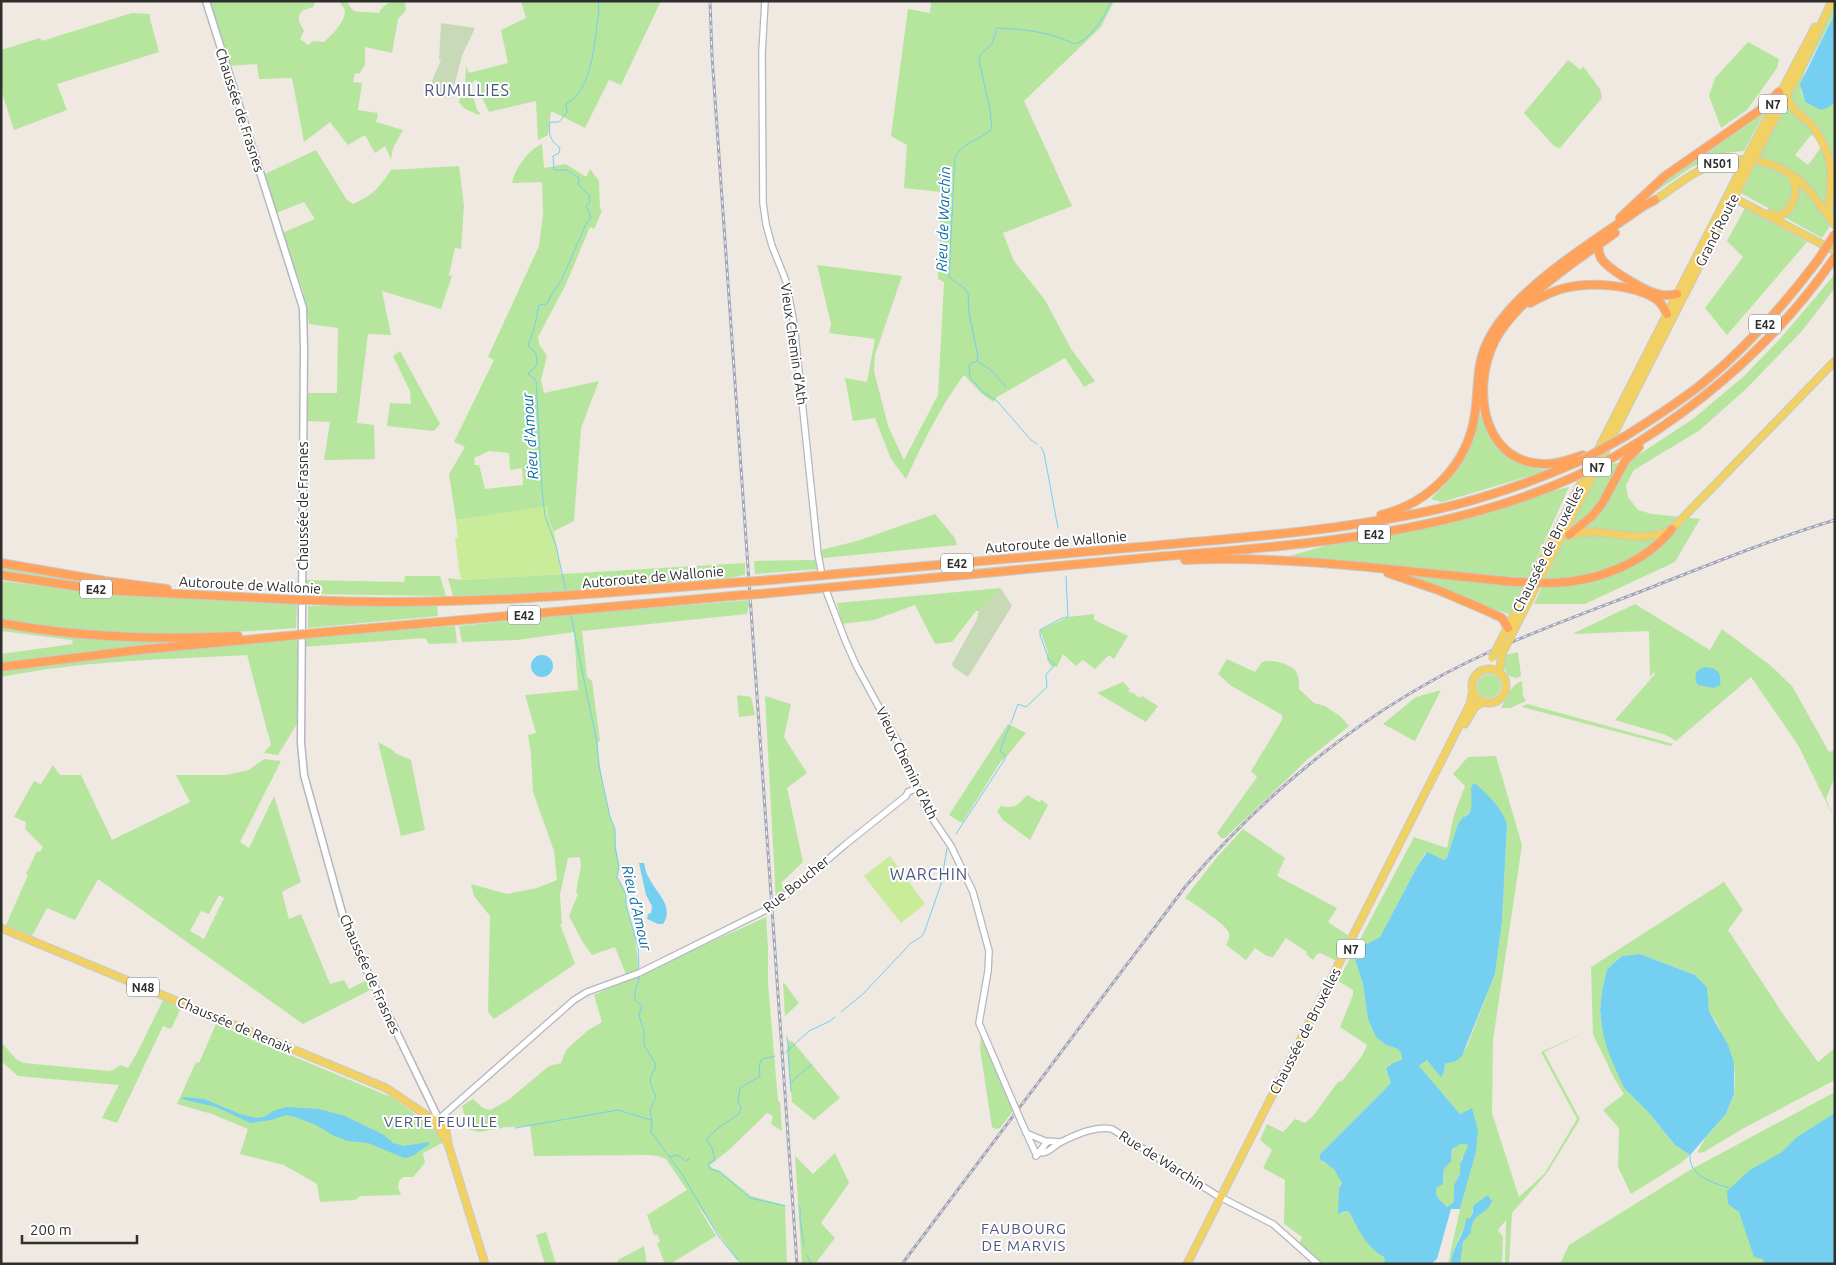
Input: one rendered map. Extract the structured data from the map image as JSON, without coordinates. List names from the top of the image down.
{
  "streets": {
    "highway": ["E42", "Autoroute de Wallonie"],
    "main road": [
      "N7",
      "Chaussée de Frasnes",
      "N501",
      "Grand'Route",
      "Chaussée de Bruxelles",
      "N48",
      "Chaussée de Renaix"
    ],
    "street": ["Vieux Chemin d'Ath", "Rue Boucher", "Rue de Warchin"]
  },
  "crossings": [
    ["Chaussée de Frasnes", "Rue Boucher"],
    ["Chaussée de Frasnes", "Chaussée de Renaix"],
    ["Grand'Route", "Chaussée de Bruxelles"],
    ["E42", "Autoroute de Wallonie"],
    ["Vieux Chemin d'Ath", "Rue Boucher"],
    ["Chaussée de Bruxelles", "Rue de Warchin"],
    ["Rue Boucher", "Chaussée de Renaix"]
  ],
  "districts": [
    "RUMILLIES",
    "WARCHIN",
    "VERTE FEUILLE",
    "FAUBOURG DE MARVIS"
  ],
  "water": ["Rieu de Warchin", "Rieu d'Amour"],
  "scale_bar": "200 m"
}
